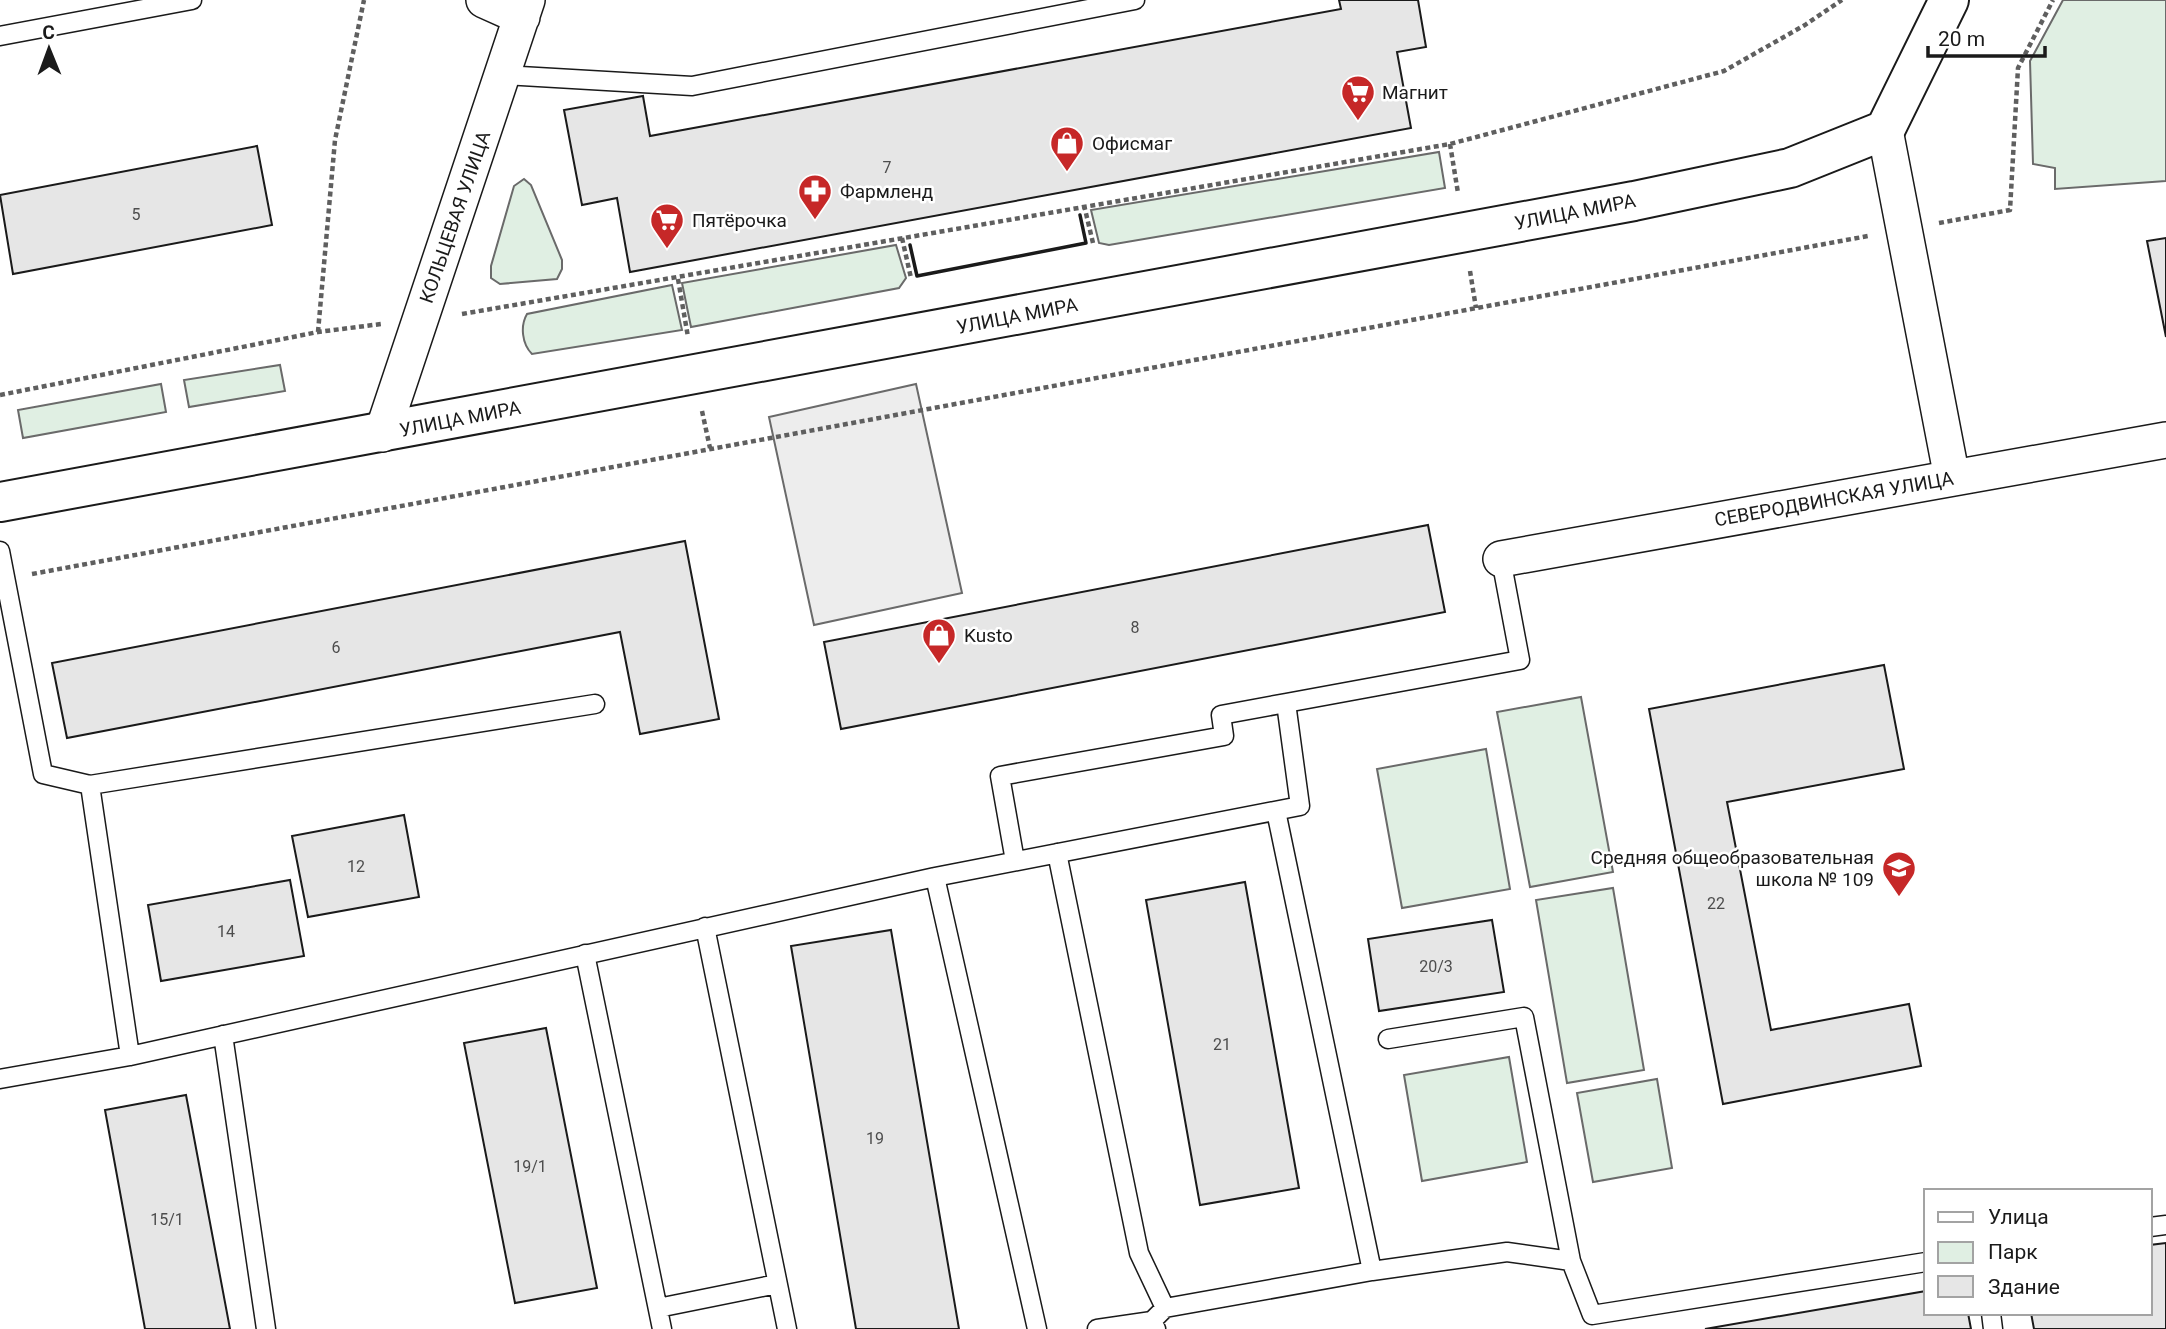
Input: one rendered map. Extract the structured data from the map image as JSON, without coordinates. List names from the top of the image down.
{
  "streets": {
    "main road": ["УЛИЦА МИРА"],
    "street": ["КОЛЬЦЕВАЯ УЛИЦА", "СЕВЕРОДВИНСКАЯ УЛИЦА"]
  },
  "crossings": [
    ["УЛИЦА МИРА", "КОЛЬЦЕВАЯ УЛИЦА"]
  ],
  "places": {
    "supermarket": ["Магнит", "Пятёрочка"],
    "shop": ["Офисмаг", "Kusto"],
    "pharmacy": ["Фармленд"],
    "school or university": ["Средняя общеобразовательная школа № 109"]
  },
  "house_numbers": [
    "7",
    "5",
    "8",
    "6",
    "12",
    "22",
    "14",
    "20/3",
    "21",
    "19",
    "19/1",
    "15/1"
  ],
  "legend": ["Улица", "Парк", "Здание"],
  "scale_bar": "20 m",
  "north": "top"
}
